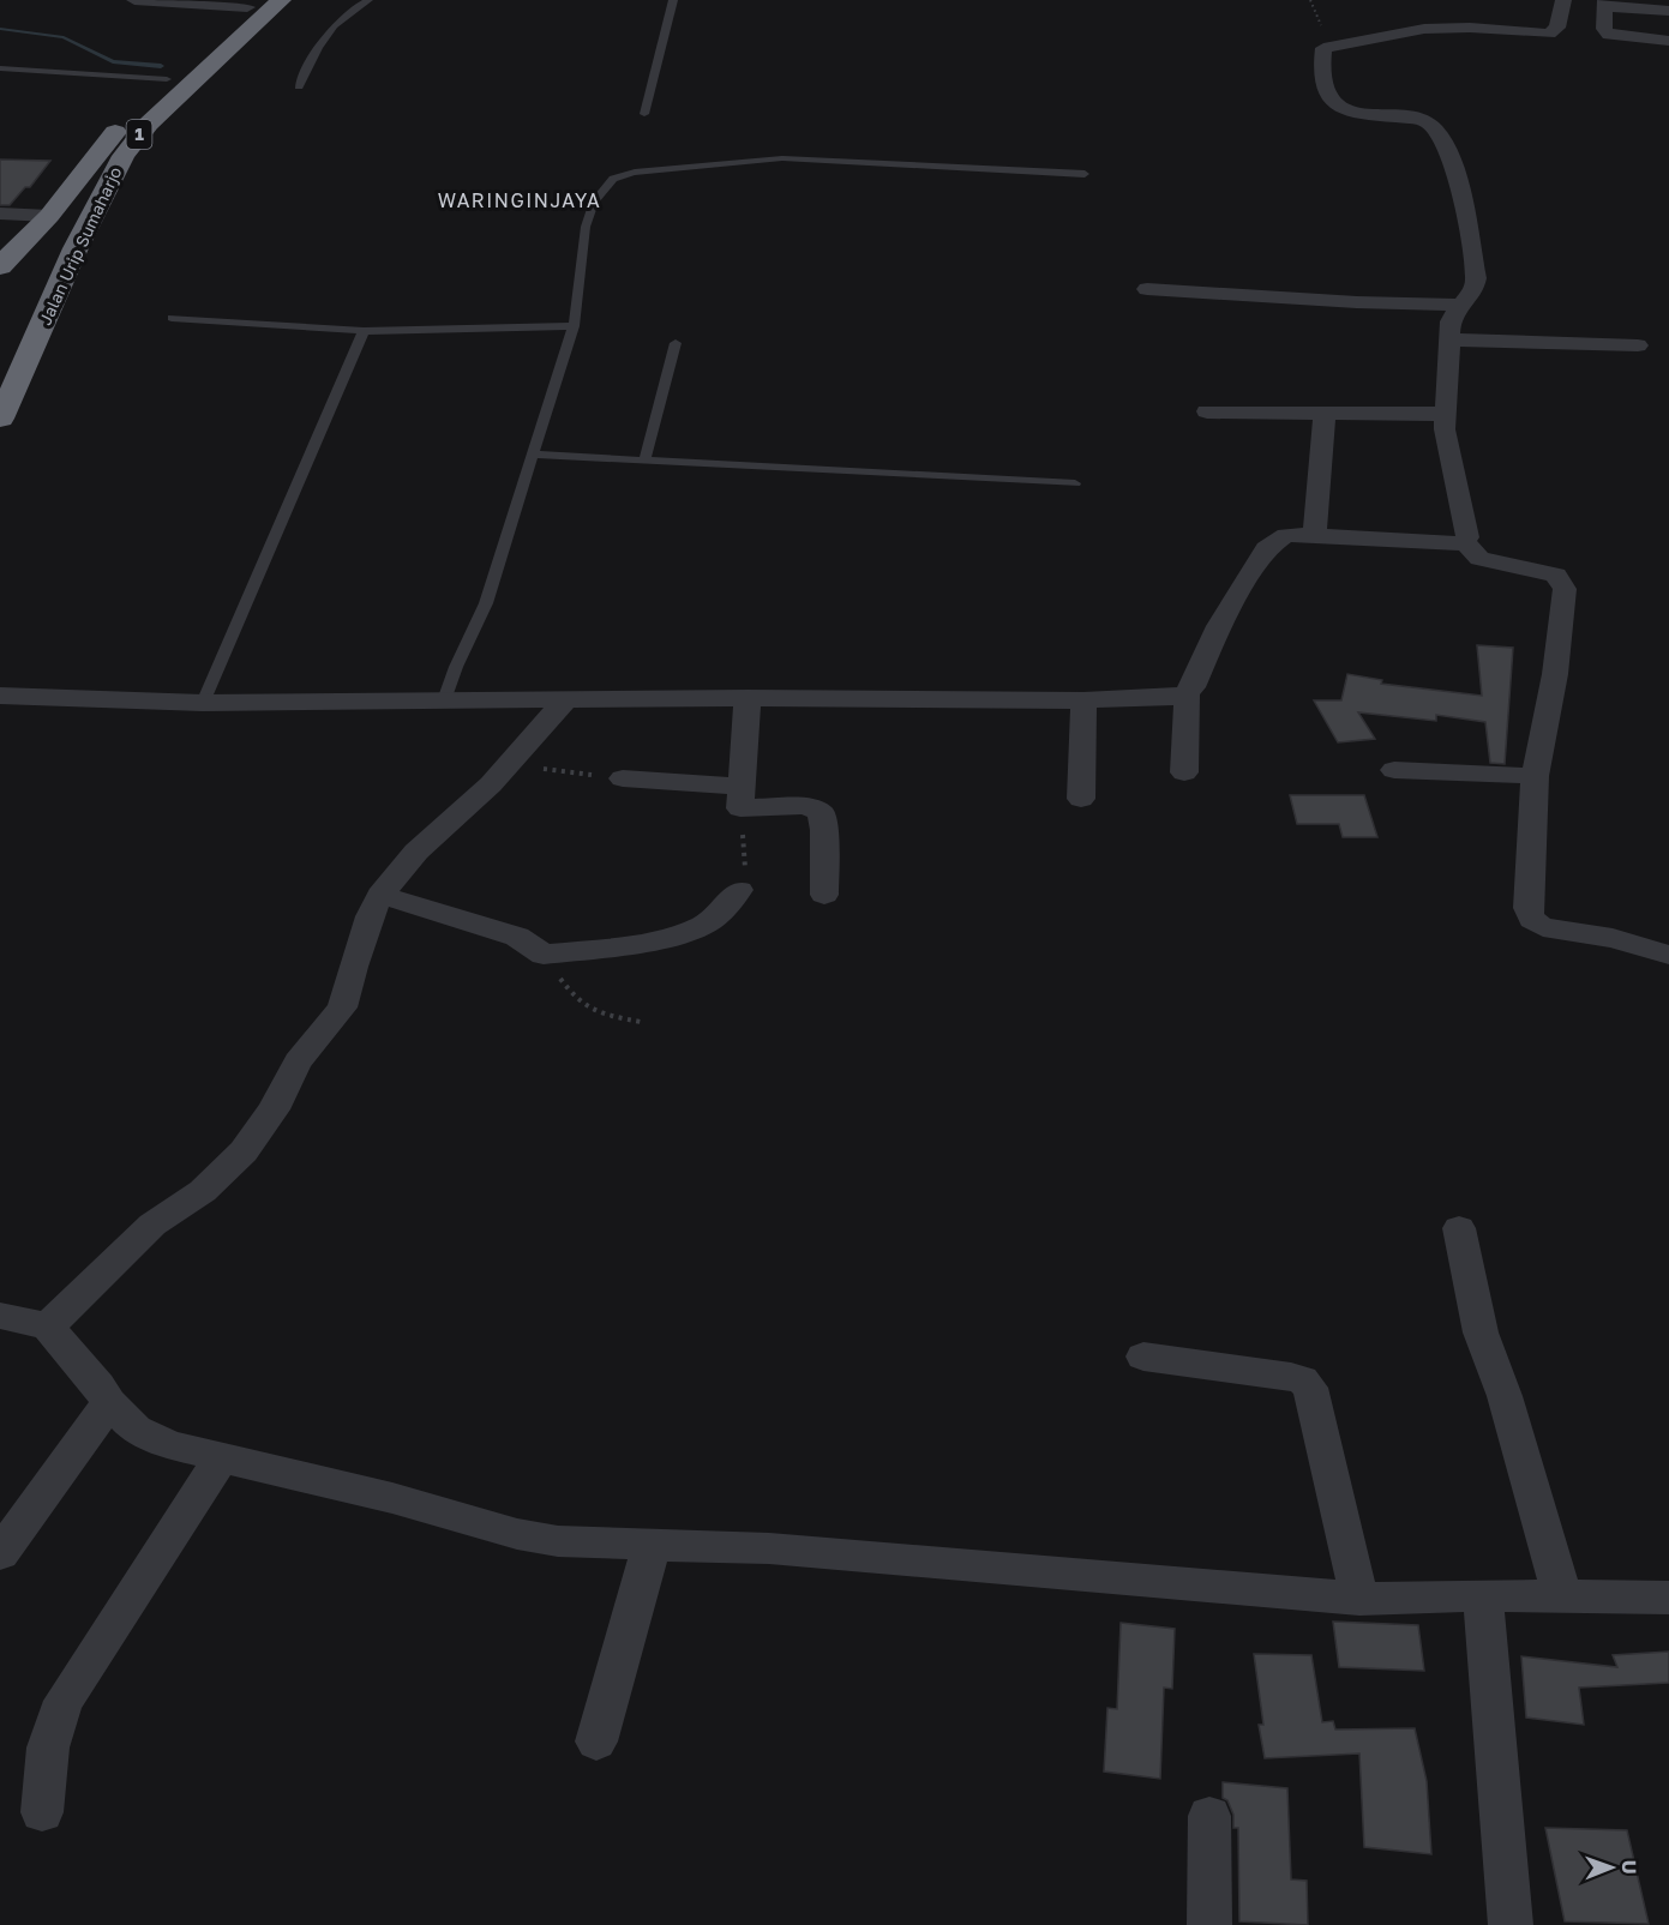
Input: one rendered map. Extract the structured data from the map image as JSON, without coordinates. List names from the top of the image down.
{
  "streets": {
    "highway": ["1", "Jalan Urip Sumaharjo"]
  },
  "districts": ["WARINGINJAYA"],
  "north": "right"
}
